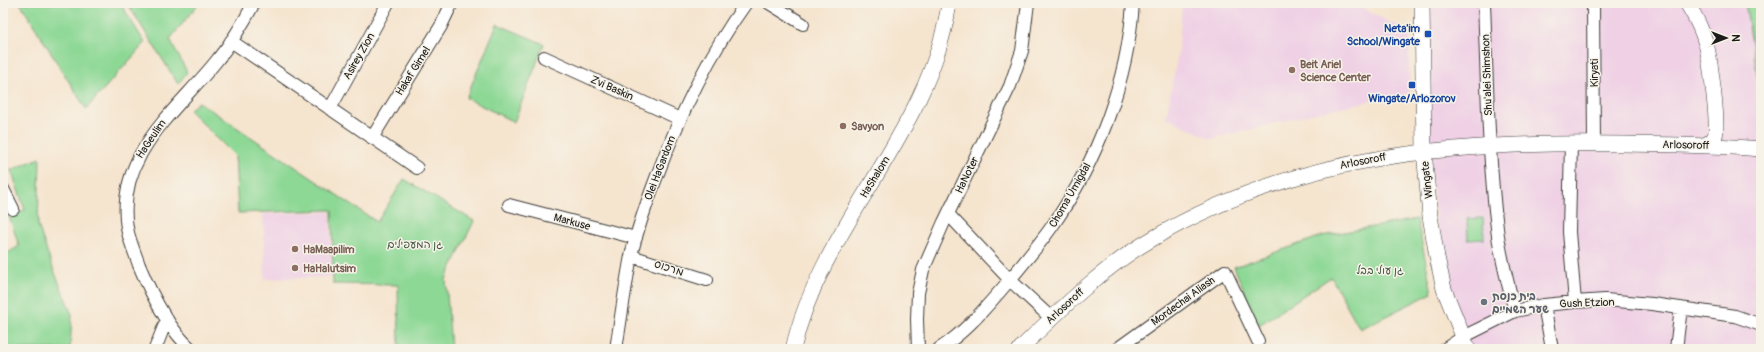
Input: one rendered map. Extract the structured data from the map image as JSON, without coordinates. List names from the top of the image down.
{
  "streets": {
    "street": [
      "Asirey Zion",
      "Hakaf Gimel",
      "Kiryati",
      "Shu'alei Shimshon",
      "Zvi Baskin",
      "HaGeulim",
      "Arlosoroff",
      "Olei HaGardom",
      "HaNoter",
      "HaShalom",
      "Wingate",
      "Choma Umigdal",
      "Markuse",
      "מרכוס",
      "Mordechai Aliash",
      "Gush Etzion"
    ]
  },
  "crossings": [
    ["Kiryati", "Arlosoroff"],
    ["Shu'alei Shimshon", "Arlosoroff"],
    ["Shu'alei Shimshon", "Gush Etzion"],
    ["Zvi Baskin", "Olei HaGardom"],
    ["Arlosoroff", "Wingate"],
    ["Olei HaGardom", "Markuse"],
    ["Olei HaGardom", "מרכוס"],
    ["Wingate", "Gush Etzion"]
  ],
  "parks": ["גן המעפילים", "גן עולי בבל"],
  "places": {
    "transit": ["Neta'im School/Wingate", "Wingate/Arlozorov"],
    "other": [
      "Beit Ariel Science Center",
      "Savyon",
      "HaMaapilim",
      "HaHalutsim",
      "בית כנסת שער השמיים"
    ]
  },
  "north": "right"
}
